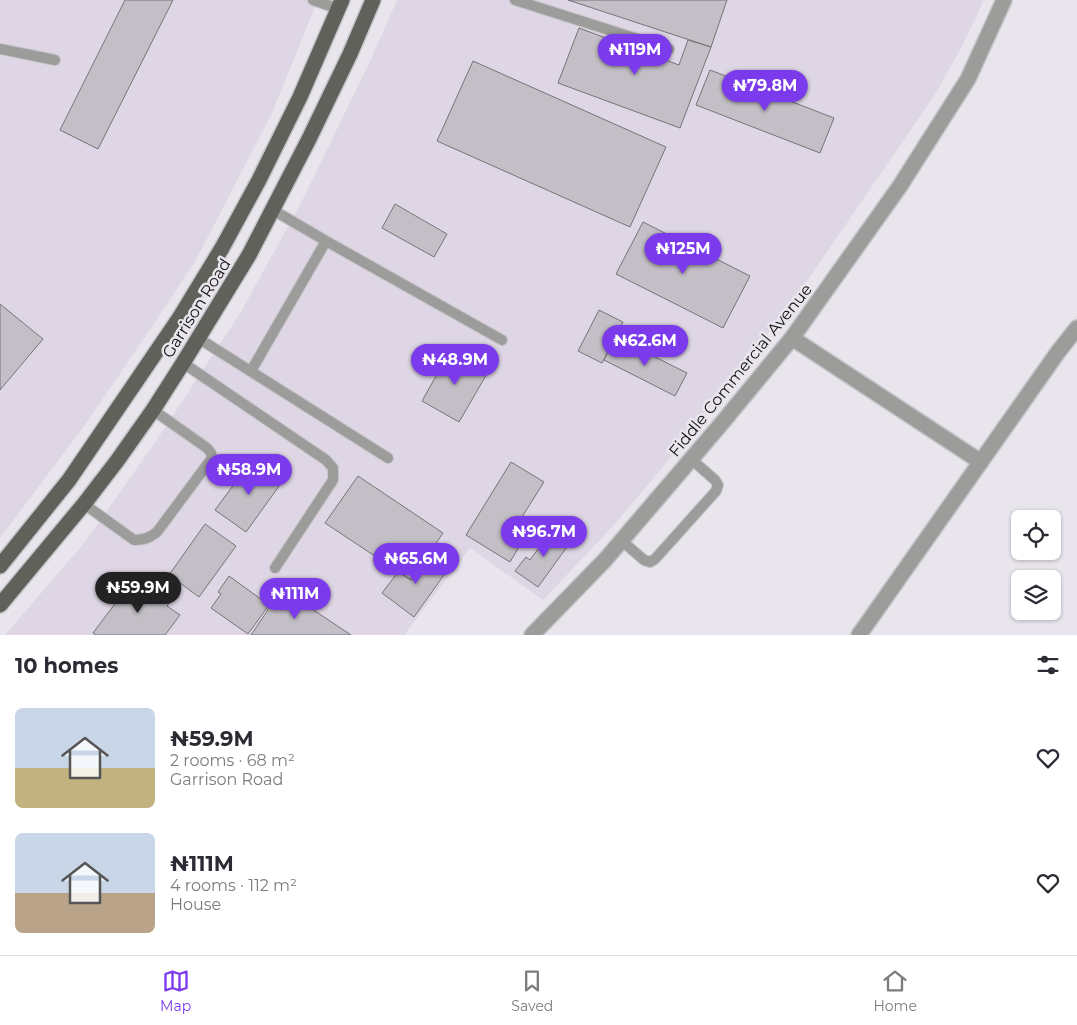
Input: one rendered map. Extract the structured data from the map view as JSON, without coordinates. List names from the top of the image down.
{
  "streets": {
    "main road": ["Garrison Road"],
    "street": ["Fiddle Commercial Avenue"]
  },
  "page": {
    "price": [
      "₦119M",
      "₦79.8M",
      "₦125M",
      "₦62.6M",
      "₦48.9M",
      "₦58.9M",
      "₦96.7M",
      "₦65.6M",
      "₦59.9M",
      "₦111M"
    ],
    "heading": "10 homes",
    "list": [
      {
        "name": "₦59.9M",
        "note": "2 rooms · 68 m² · Garrison Road"
      },
      {
        "name": "₦111M",
        "note": "4 rooms · 112 m² · House"
      }
    ],
    "tabs": ["Map", "Saved", "Home"]
  }
}
